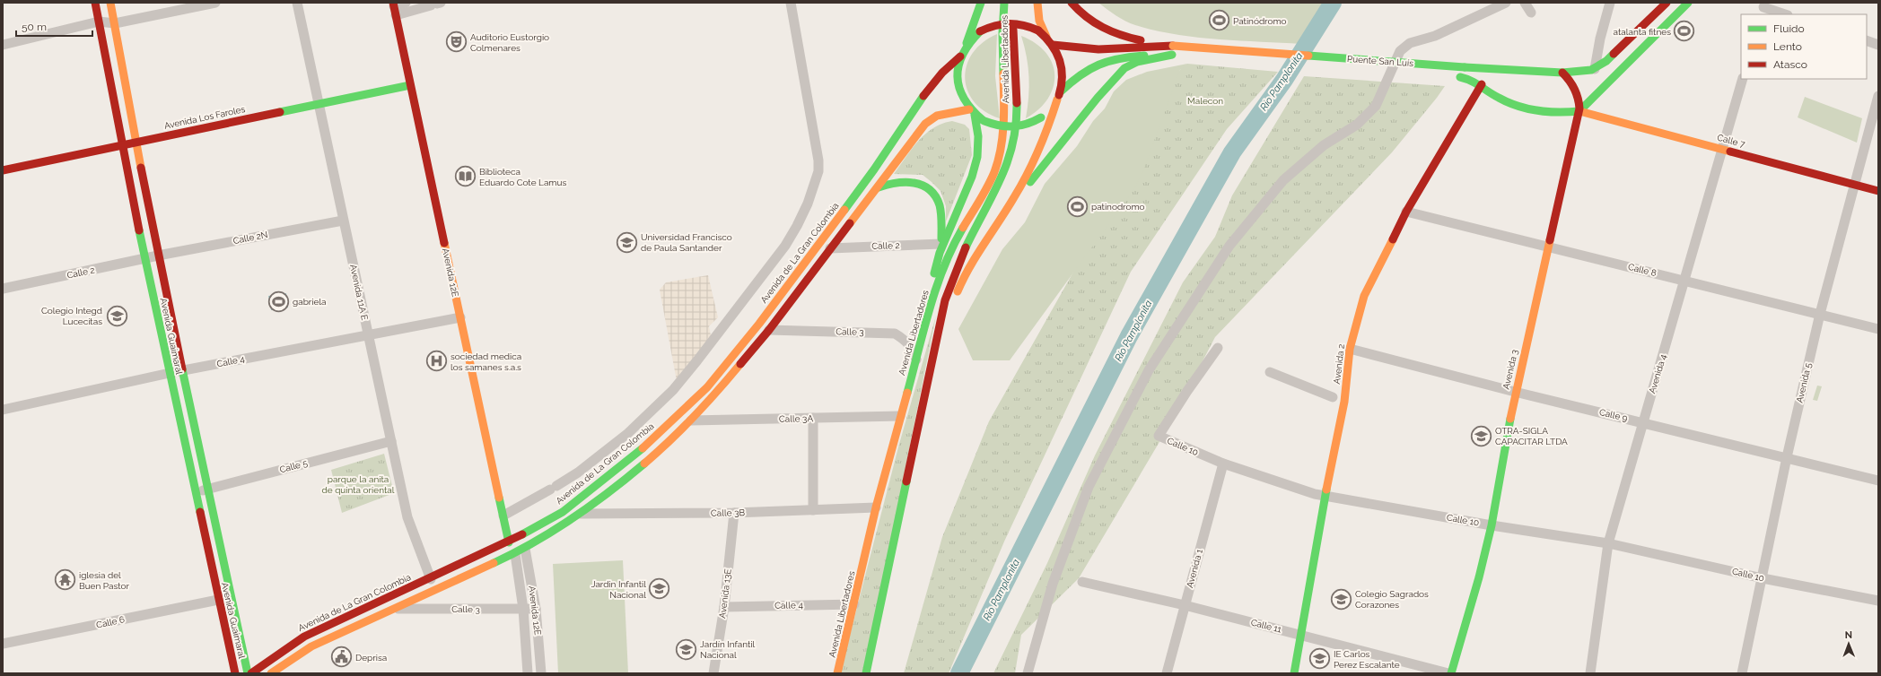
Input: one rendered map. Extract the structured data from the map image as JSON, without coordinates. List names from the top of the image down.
{
  "streets": {
    "main road": [
      "Avenida Libertadores",
      "Puente San Luís",
      "Avenida Los Faroles",
      "Calle 7",
      "Avenida de La Gran Colombia",
      "Avenida 12E",
      "Avenida Guaimaral",
      "Avenida 2",
      "Avenida 3"
    ],
    "street": [
      "Calle 2N",
      "Calle 2",
      "Calle 8",
      "Avenida 11A E",
      "Calle 3",
      "Calle 4",
      "Avenida 4",
      "Avenida 5",
      "Calle 9",
      "Calle 3A",
      "Calle 10",
      "Calle 5",
      "Calle 3B",
      "Avenida 1",
      "Avenida 13E",
      "Calle 6",
      "Calle 11"
    ]
  },
  "crossings": [
    ["Avenida Libertadores", "Calle 3"],
    ["Avenida Libertadores", "Calle 4"],
    ["Avenida Libertadores", "Calle 3A"],
    ["Avenida Libertadores", "Calle 3B"],
    ["Puente San Luís", "Avenida 3"],
    ["Avenida Los Faroles", "Avenida 12E"],
    ["Avenida Los Faroles", "Avenida 11A E"],
    ["Avenida Los Faroles", "Avenida Guaimaral"],
    ["Calle 7", "Avenida 3"],
    ["Calle 7", "Avenida 4"],
    ["Calle 7", "Avenida 5"],
    ["Calle 2N", "Calle 2"],
    ["Calle 2N", "Avenida 11A E"],
    ["Calle 2N", "Avenida Guaimaral"],
    ["Calle 2", "Avenida Guaimaral"],
    ["Avenida de La Gran Colombia", "Avenida 12E"],
    ["Avenida de La Gran Colombia", "Avenida 11A E"],
    ["Calle 8", "Avenida 2"],
    ["Calle 8", "Avenida 3"],
    ["Calle 8", "Avenida 4"],
    ["Calle 8", "Avenida 5"],
    ["Avenida 12E", "Calle 3"],
    ["Avenida 12E", "Calle 4"],
    ["Avenida 11A E", "Calle 4"],
    ["Avenida 11A E", "Calle 5"],
    ["Avenida Guaimaral", "Calle 4"],
    ["Avenida Guaimaral", "Calle 5"],
    ["Avenida Guaimaral", "Calle 6"],
    ["Calle 4", "Avenida 13E"],
    ["Avenida 2", "Calle 9"],
    ["Avenida 2", "Calle 10"],
    ["Avenida 2", "Calle 11"],
    ["Avenida 3", "Calle 9"],
    ["Avenida 3", "Calle 10"],
    ["Avenida 3", "Calle 11"],
    ["Avenida 4", "Calle 9"],
    ["Avenida 4", "Calle 10"],
    ["Avenida 5", "Calle 9"],
    ["Avenida 5", "Calle 10"],
    ["Calle 10", "Avenida 1"],
    ["Calle 3B", "Avenida 13E"],
    ["Avenida 1", "Calle 11"]
  ],
  "water": ["Río Pamplonita"],
  "parks": ["Malecon", "parque la anita de quinta oriental"],
  "places": {
    "sports": [
      "Patinódromo",
      "atalanta fitnes",
      "patinodromo",
      "gabriela"
    ],
    "theatre": ["Auditorio Eustorgio Colmenares"],
    "library": ["Biblioteca Eduardo Cote Lamus"],
    "school or university": [
      "Universidad Francisco de Paula Santander",
      "Colegio Integd Lucecitas",
      "OTRA-SIGLA CAPACITAR LTDA",
      "Jardin Infantil Nacional",
      "Colegio Sagrados Corazones",
      "Jardín Infantil Nacional",
      "IE Carlos Perez Escalante"
    ],
    "hospital": ["sociedad medica los samanes s.a.s"],
    "temple": ["iglesia del Buen Pastor"],
    "public building": ["Deprisa"]
  },
  "legend": ["Fluido", "Lento", "Atasco"],
  "scale_bar": "50 m",
  "north": "top"
}
